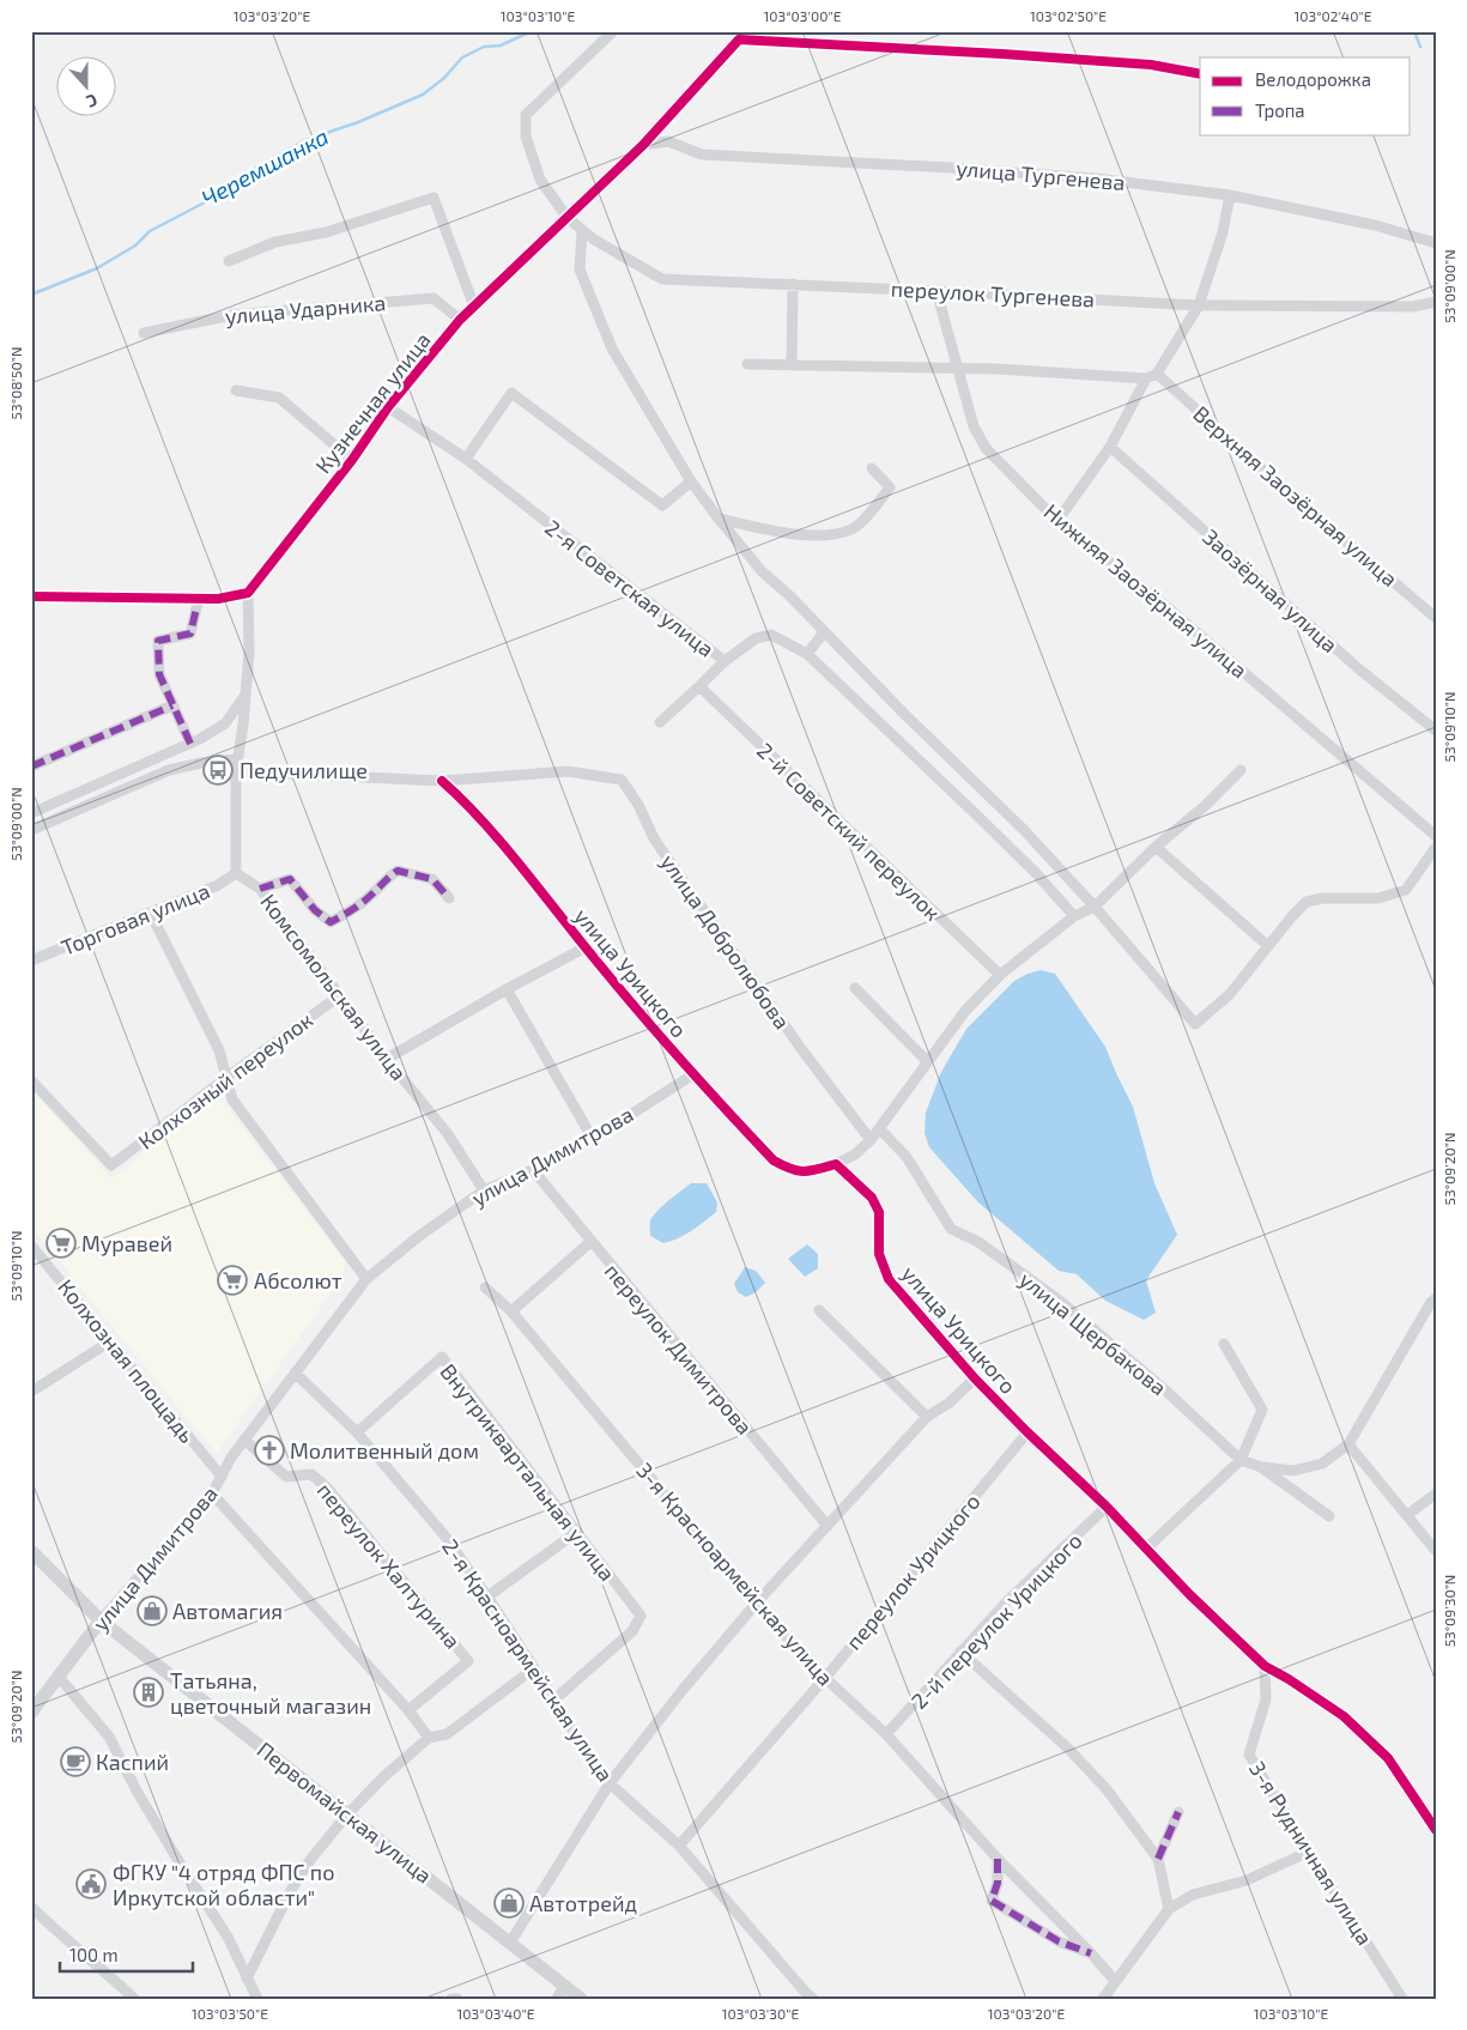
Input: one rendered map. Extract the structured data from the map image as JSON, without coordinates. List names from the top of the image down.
{
  "streets": {
    "main road": ["улица Димитрова", "Первомайская улица"],
    "street": [
      "улица Тургенева",
      "переулок Тургенева",
      "улица Ударника",
      "Кузнечная улица",
      "Верхняя Заозёрная улица",
      "2-я Советская улица",
      "Нижняя Заозёрная улица",
      "Заозёрная улица",
      "2-й Советский переулок",
      "Торговая улица",
      "улица Добролюбова",
      "улица Урицкого",
      "Комсомольская улица",
      "Колхозный переулок",
      "улица Щербакова",
      "переулок Димитрова",
      "Колхозная площадь",
      "Внутриквартальная улица",
      "переулок Халтурина",
      "переулок Урицкого",
      "3-я Красноармейская улица",
      "2-й переулок Урицкого",
      "2-я Красноармейская улица",
      "3-я Рудничная улица"
    ]
  },
  "crossings": [
    ["улица Тургенева", "Кузнечная улица"],
    ["переулок Тургенева", "Кузнечная улица"],
    ["переулок Тургенева", "Нижняя Заозёрная улица"],
    ["улица Ударника", "Кузнечная улица"],
    ["Кузнечная улица", "2-я Советская улица"],
    ["Торговая улица", "Комсомольская улица"],
    ["улица Добролюбова", "улица Урицкого"],
    ["улица Урицкого", "улица Димитрова"],
    ["улица Урицкого", "переулок Урицкого"],
    ["улица Урицкого", "2-й переулок Урицкого"],
    ["улица Урицкого", "3-я Рудничная улица"],
    ["Комсомольская улица", "Колхозный переулок"],
    ["Комсомольская улица", "улица Димитрова"],
    ["улица Димитрова", "переулок Димитрова"],
    ["улица Димитрова", "Колхозная площадь"],
    ["улица Димитрова", "переулок Халтурина"],
    ["улица Димитрова", "2-я Красноармейская улица"],
    ["улица Димитрова", "Первомайская улица"],
    ["Внутриквартальная улица", "2-я Красноармейская улица"],
    ["переулок Урицкого", "3-я Красноармейская улица"],
    ["переулок Урицкого", "2-я Красноармейская улица"],
    ["3-я Красноармейская улица", "2-й переулок Урицкого"]
  ],
  "water": ["Черемшанка"],
  "places": {
    "bus stop": ["Педучилище"],
    "supermarket": ["Муравей", "Абсолют"],
    "church": ["Молитвенный дом"],
    "shop": ["Автомагия", "Автотрейд"],
    "building": ["Татьяна, цветочный магазин"],
    "cafe": ["Каспий"],
    "public building": ["ФГКУ \"4 отряд ФПС по Иркутской области\""]
  },
  "legend": ["Велодорожка", "Тропа"],
  "scale_bar": "100 m",
  "north": "bottom",
  "coordinates": [
    "103°03'20\"E",
    "103°03'10\"E",
    "103°03'00\"E",
    "103°02'50\"E",
    "103°02'40\"E",
    "53°09'00\"N",
    "53°08'50\"N",
    "53°09'10\"N",
    "53°09'20\"N",
    "53°09'30\"N",
    "103°03'50\"E",
    "103°03'40\"E",
    "103°03'30\"E"
  ]
}
